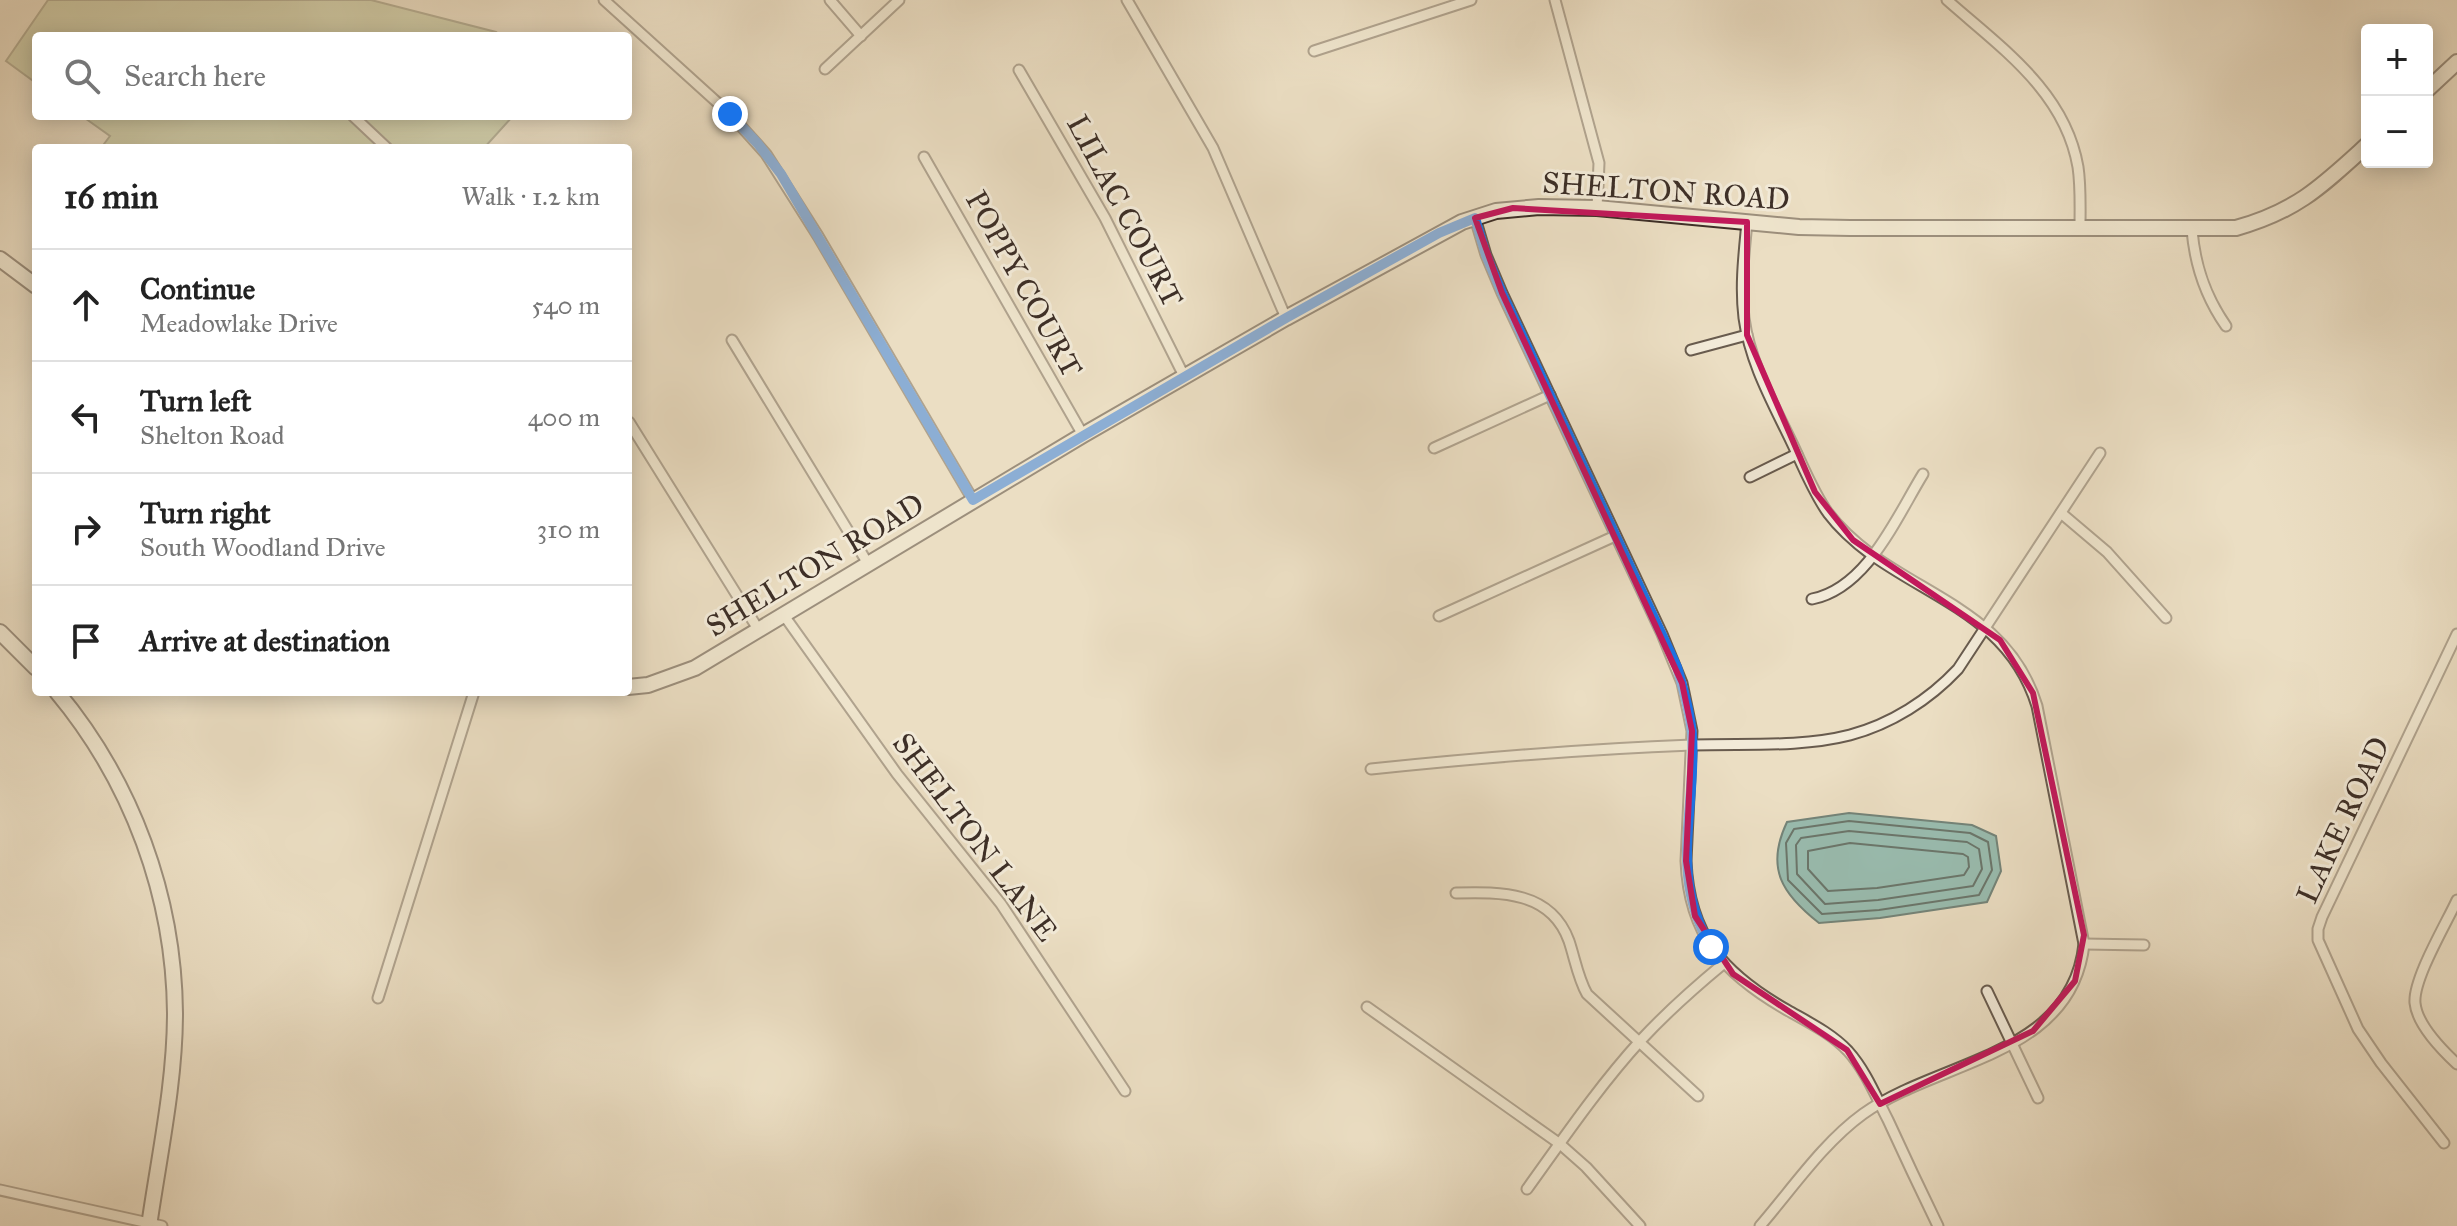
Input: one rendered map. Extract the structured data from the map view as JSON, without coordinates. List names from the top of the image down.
{
  "streets": {
    "street": [
      "SHELTON ROAD",
      "LILAC COURT",
      "POPPY COURT",
      "LAKE ROAD",
      "SHELTON LANE"
    ]
  },
  "crossings": [
    ["SHELTON ROAD", "LILAC COURT"],
    ["SHELTON ROAD", "POPPY COURT"],
    ["SHELTON ROAD", "SHELTON LANE"]
  ],
  "page": {
    "map_buttons": ["+", "−"],
    "search": "Search here",
    "heading": ["16 min", "Walk · 1.2 km"],
    "list": [
      ["Continue", "Meadowlake Drive", "540 m"],
      ["Turn left", "Shelton Road", "400 m"],
      ["Turn right", "South Woodland Drive", "310 m"],
      "Arrive at destination"
    ]
  }
}
